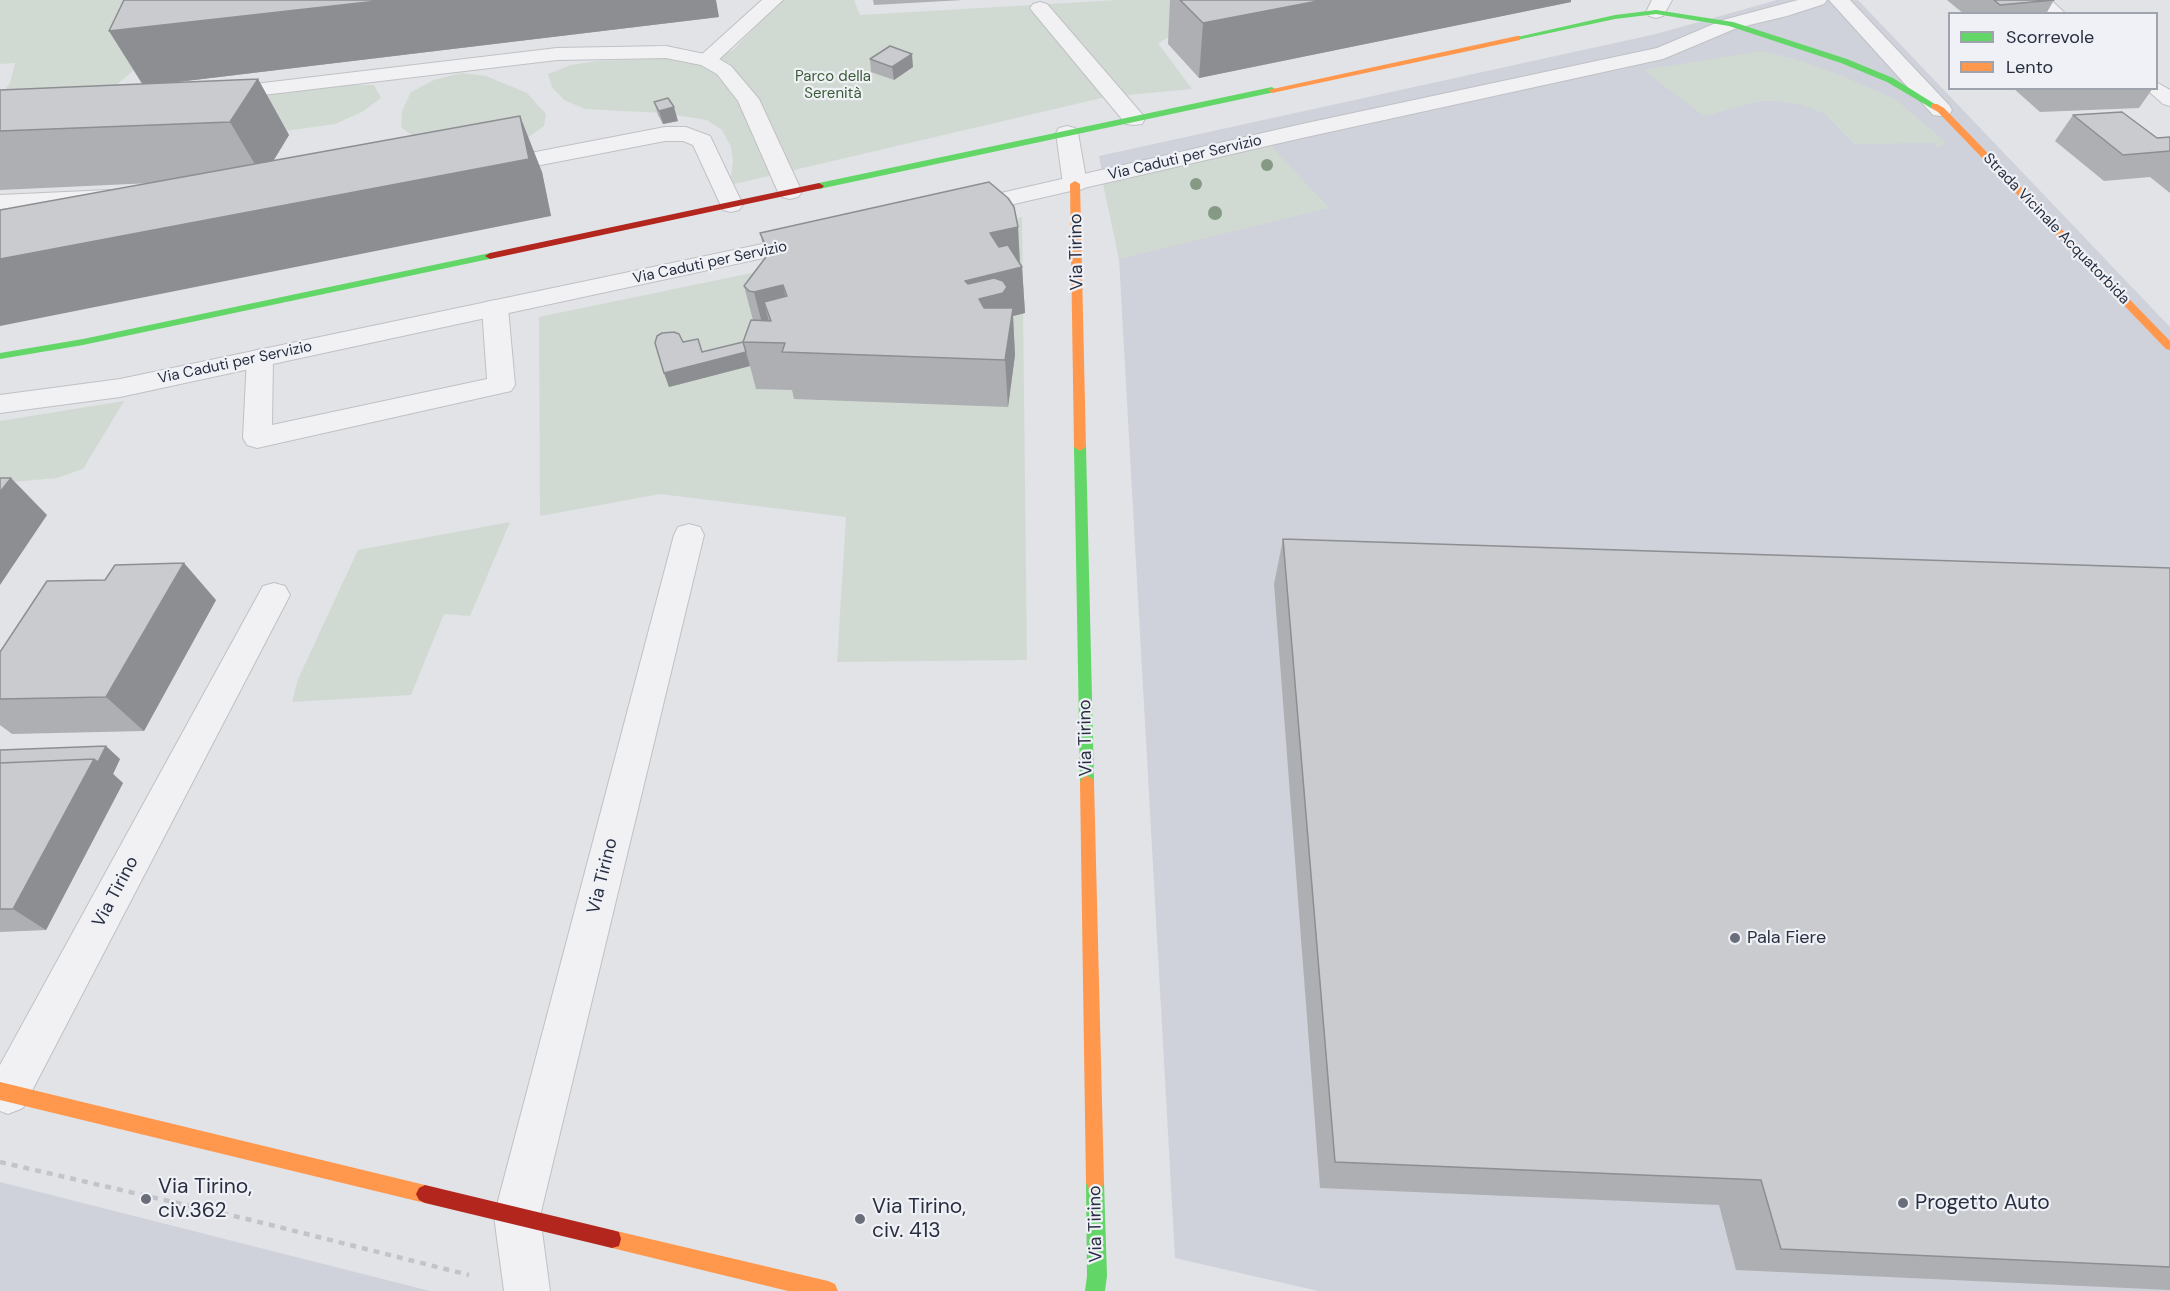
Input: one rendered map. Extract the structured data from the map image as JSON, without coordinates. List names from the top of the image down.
{
  "streets": {
    "street": ["Via Caduti per Servizio", "Strada Vicinale Acquatorbida", "Via Tirino"]
  },
  "crossings": [
    ["Via Caduti per Servizio", "Strada Vicinale Acquatorbida"],
    ["Via Caduti per Servizio", "Via Tirino"]
  ],
  "parks": ["Parco della Serenità"],
  "places": [
    "Pala Fiere",
    "Via Tirino, civ.362",
    "Progetto Auto",
    "Via Tirino, civ. 413"
  ],
  "legend": ["Scorrevole", "Lento"]
}
